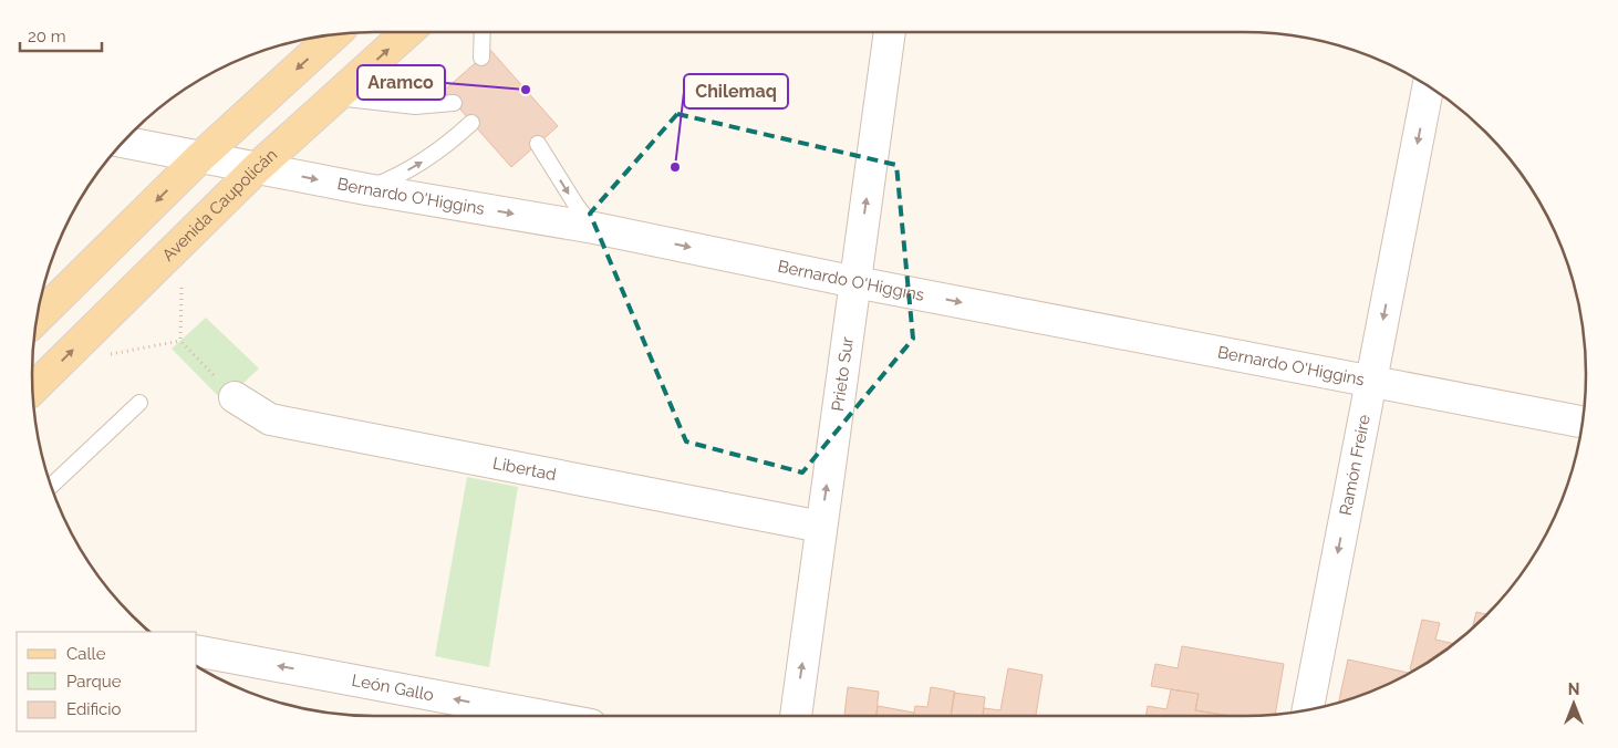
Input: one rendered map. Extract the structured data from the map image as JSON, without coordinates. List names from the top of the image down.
{
  "streets": {
    "main road": ["Avenida Caupolicán"],
    "street": [
      "Bernardo O'Higgins",
      "Prieto Sur",
      "Ramón Freire",
      "Libertad",
      "León Gallo"
    ]
  },
  "crossings": [
    ["Bernardo O'Higgins", "Avenida Caupolicán"],
    ["Bernardo O'Higgins", "Prieto Sur"],
    ["Bernardo O'Higgins", "Ramón Freire"],
    ["Prieto Sur", "Libertad"]
  ],
  "one_way": [
    "Bernardo O'Higgins",
    "Prieto Sur",
    "Ramón Freire",
    "León Gallo"
  ],
  "places": ["Aramco", "Chilemaq"],
  "legend": ["Calle", "Parque", "Edificio"],
  "scale_bar": "20 m",
  "north": "top"
}
